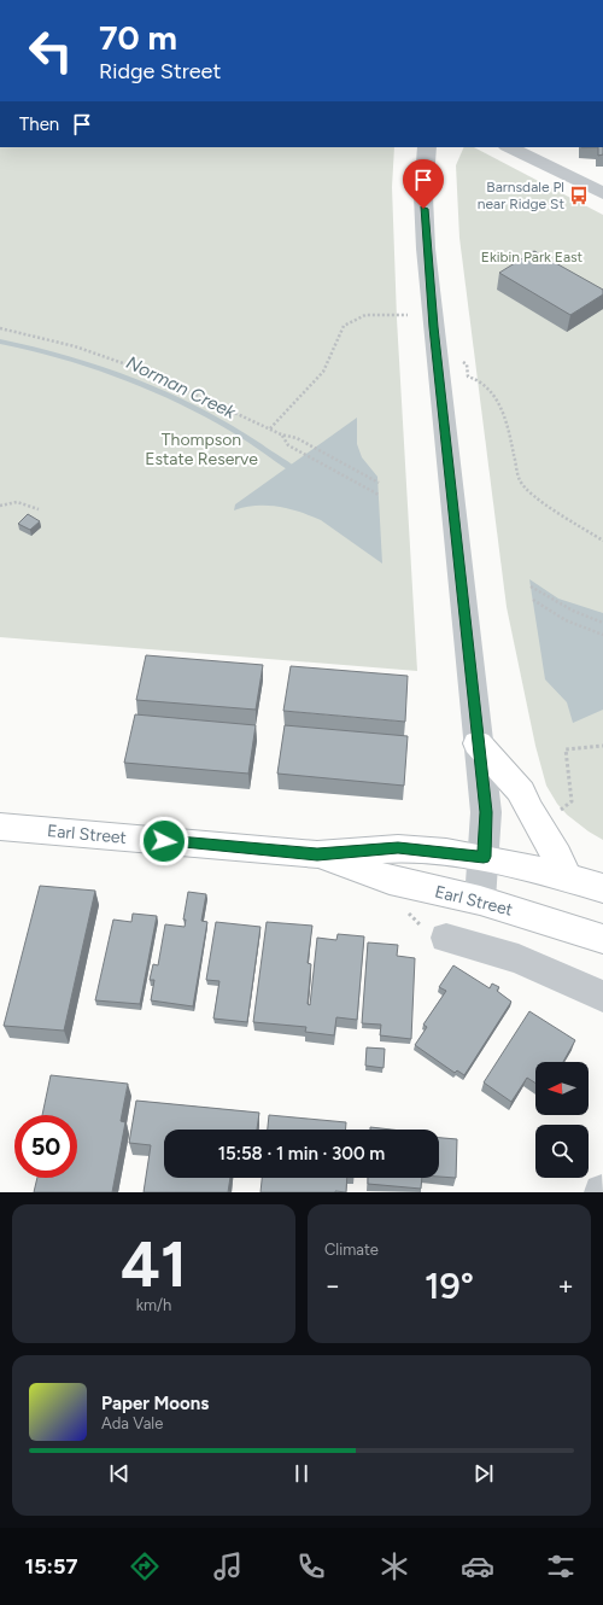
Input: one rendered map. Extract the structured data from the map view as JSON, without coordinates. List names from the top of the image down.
{
  "streets": {
    "main road": ["Earl Street"]
  },
  "water": ["Norman Creek"],
  "parks": ["Ekibin Park East", "Thompson Estate Reserve"],
  "places": {
    "bus stop": ["Barnsdale Pl near Ridge St"]
  },
  "north": "left",
  "page": {
    "turn": ["70 m", "Ridge Street"],
    "then": "Then",
    "limit": "50",
    "trip": "15:58 · 1 min · 300 m",
    "tile": [
      ["41", "km/h"],
      "Climate"
    ],
    "heat": ["−", "19°", "+"],
    "song": ["Paper Moons", "Ada Vale"],
    "tabs": "15:57"
  }
}
